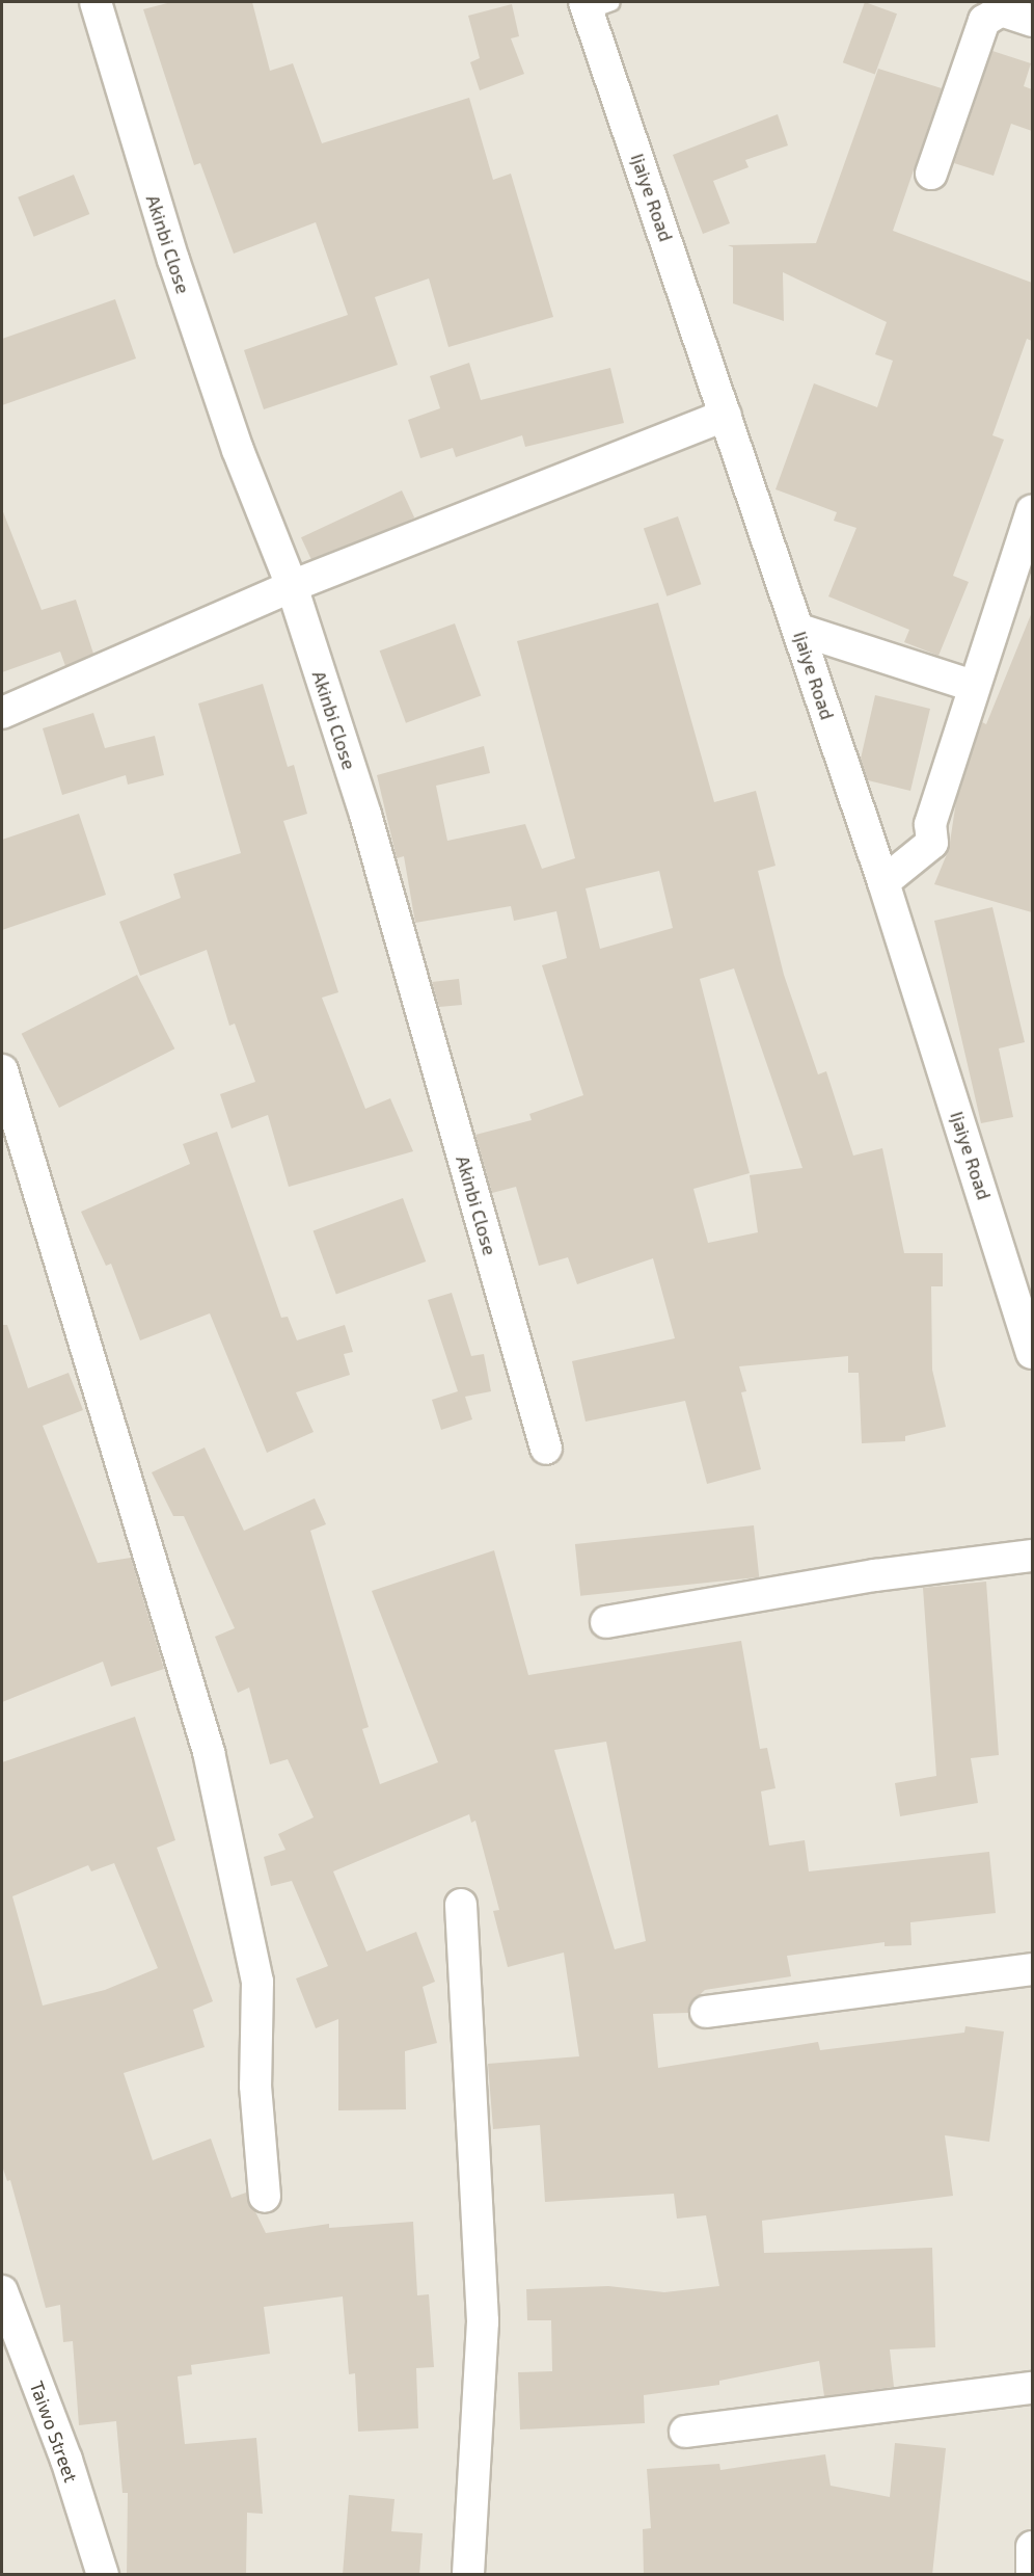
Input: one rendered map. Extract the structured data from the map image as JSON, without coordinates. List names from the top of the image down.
{
  "streets": {
    "street": ["Ijaiye Road", "Akinbi Close", "Taiwo Street"]
  }
}
